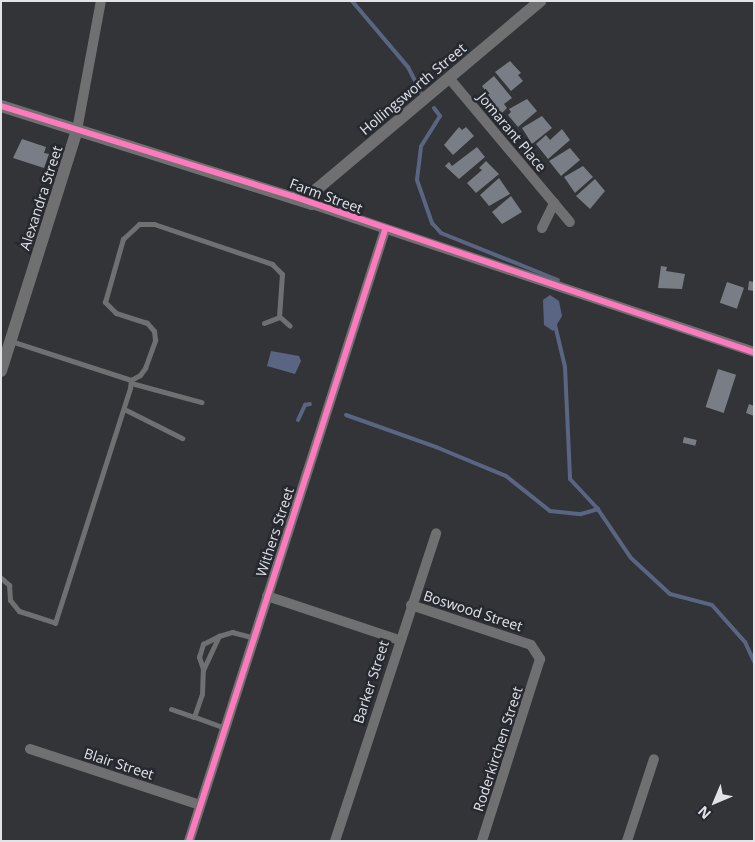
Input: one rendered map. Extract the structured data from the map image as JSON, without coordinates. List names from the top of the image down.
{
  "streets": {
    "street": [
      "Hollingsworth Street",
      "Jomarant Place",
      "Farm Street",
      "Alexandra Street",
      "Withers Street",
      "Boswood Street",
      "Barker Street",
      "Roderkirchen Street",
      "Blair Street"
    ]
  },
  "crossings": [
    ["Hollingsworth Street", "Jomarant Place"],
    ["Hollingsworth Street", "Farm Street"],
    ["Farm Street", "Alexandra Street"],
    ["Farm Street", "Withers Street"],
    ["Withers Street", "Blair Street"],
    ["Boswood Street", "Barker Street"],
    ["Boswood Street", "Roderkirchen Street"]
  ],
  "north": "bottom left"
}
